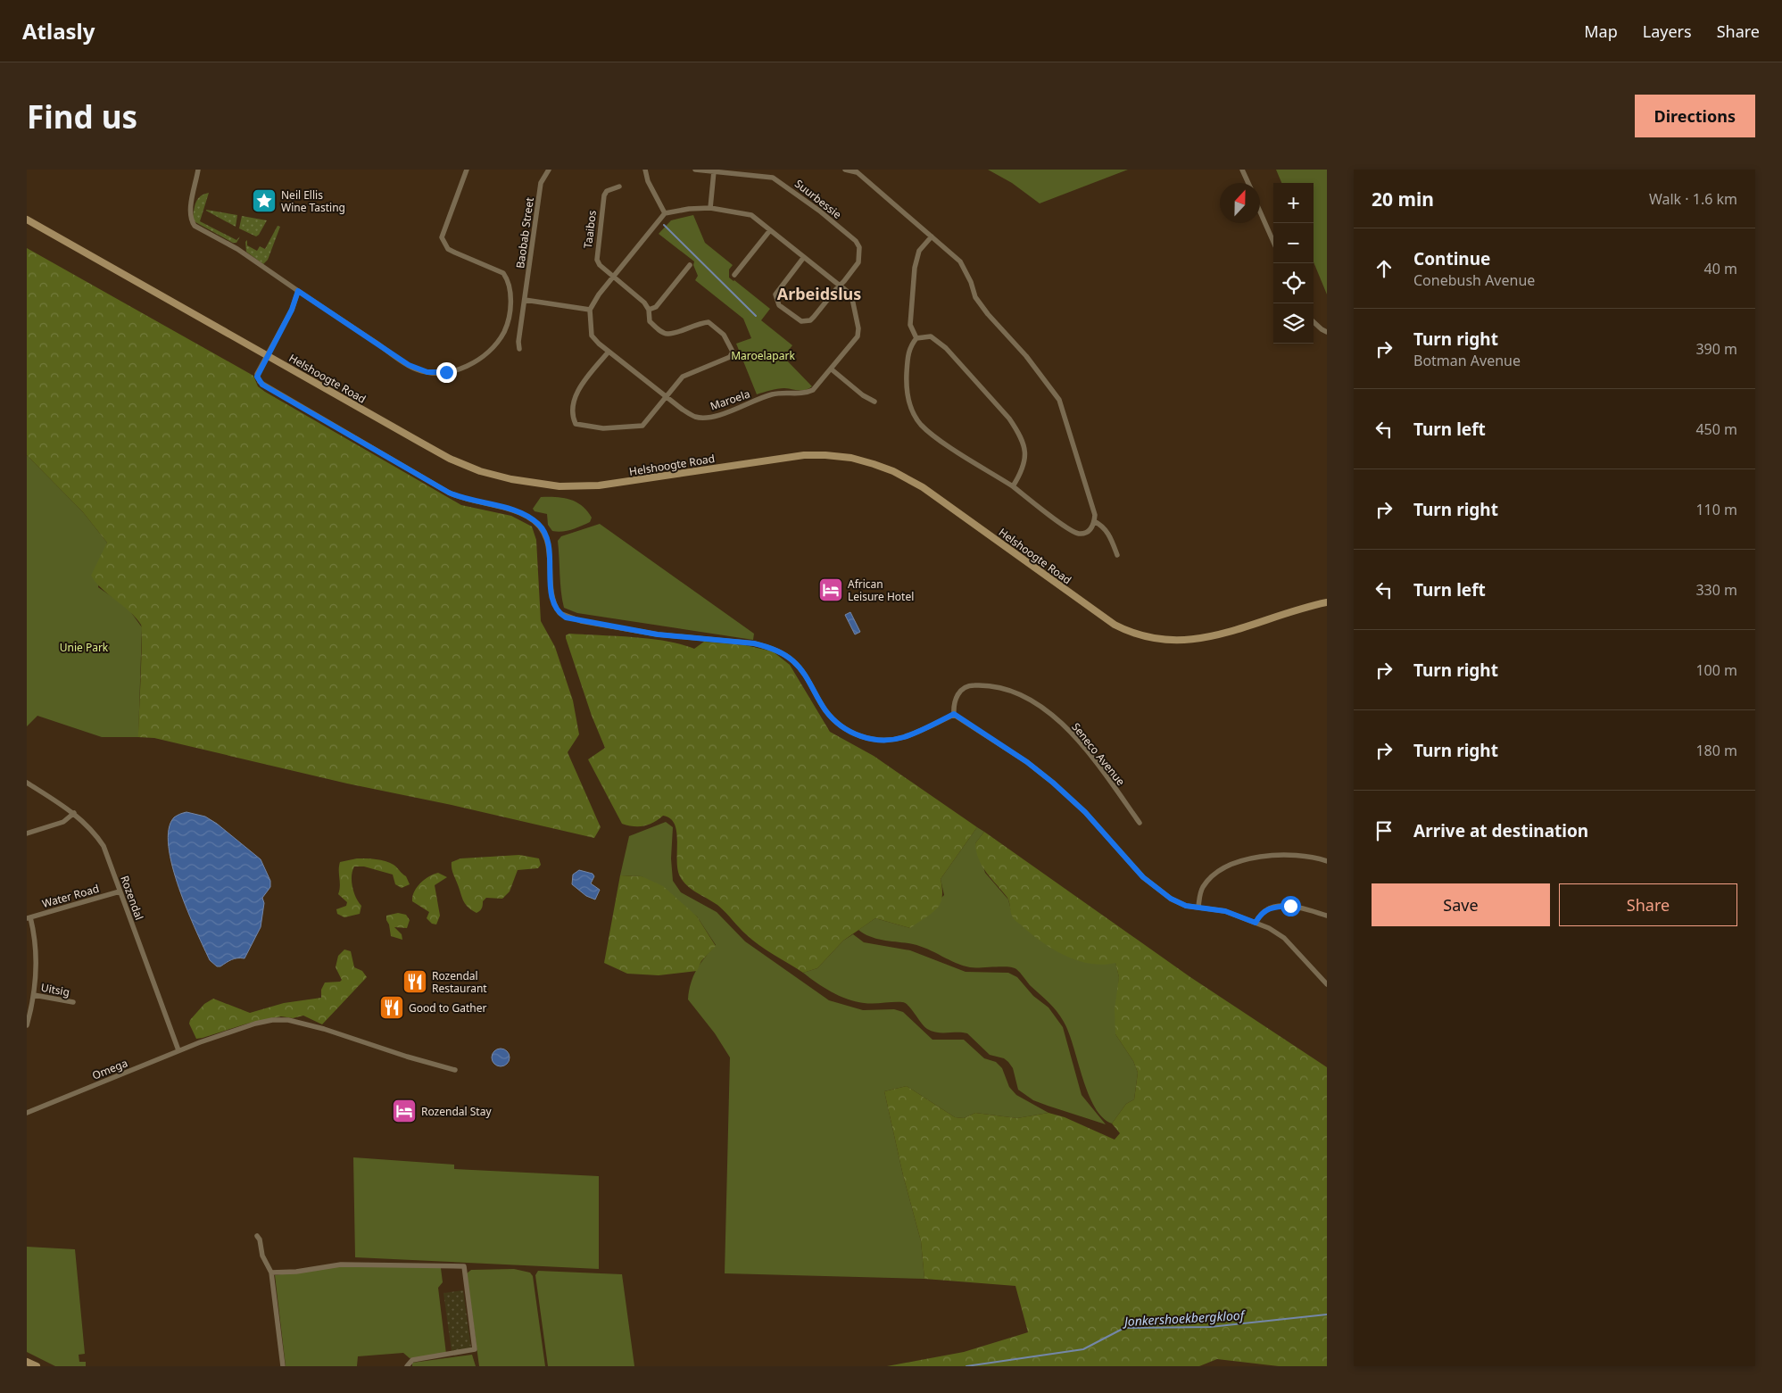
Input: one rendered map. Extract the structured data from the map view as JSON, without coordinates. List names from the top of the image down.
{
  "streets": {
    "main road": ["Helshoogte Road"],
    "street": [
      "Suurbessie",
      "Taaibos",
      "Baobab Street",
      "Maroela",
      "Seneco Avenue",
      "Water Road",
      "Rozendal",
      "Uitsig",
      "Omega"
    ]
  },
  "crossings": [
    ["Suurbessie", "Maroela"],
    ["Water Road", "Rozendal"],
    ["Water Road", "Uitsig"],
    ["Rozendal", "Omega"]
  ],
  "districts": ["Arbeidslus"],
  "water": ["Jonkershoekbergkloof"],
  "parks": ["Maroelapark", "Unie Park"],
  "places": {
    "place": ["Neil Ellis Wine Tasting"],
    "hotel": ["African Leisure Hotel", "Rozendal Stay"],
    "restaurant": ["Rozendal Restaurant", "Good to Gather"]
  },
  "north": "top",
  "page": {
    "header": "Atlasly",
    "nav": ["Map", "Layers", "Share"],
    "buttons": [
      "Directions",
      ["Save", "Share"]
    ],
    "title": "Find us",
    "heading": ["20 min", "Walk · 1.6 km"],
    "map_buttons": ["+", "−"],
    "list": [
      ["Continue", "Conebush Avenue", "40 m"],
      ["Turn right", "Botman Avenue", "390 m"],
      ["Turn left", "450 m"],
      ["Turn right", "110 m"],
      ["Turn left", "330 m"],
      ["Turn right", "100 m"],
      ["Turn right", "180 m"],
      "Arrive at destination"
    ]
  }
}
